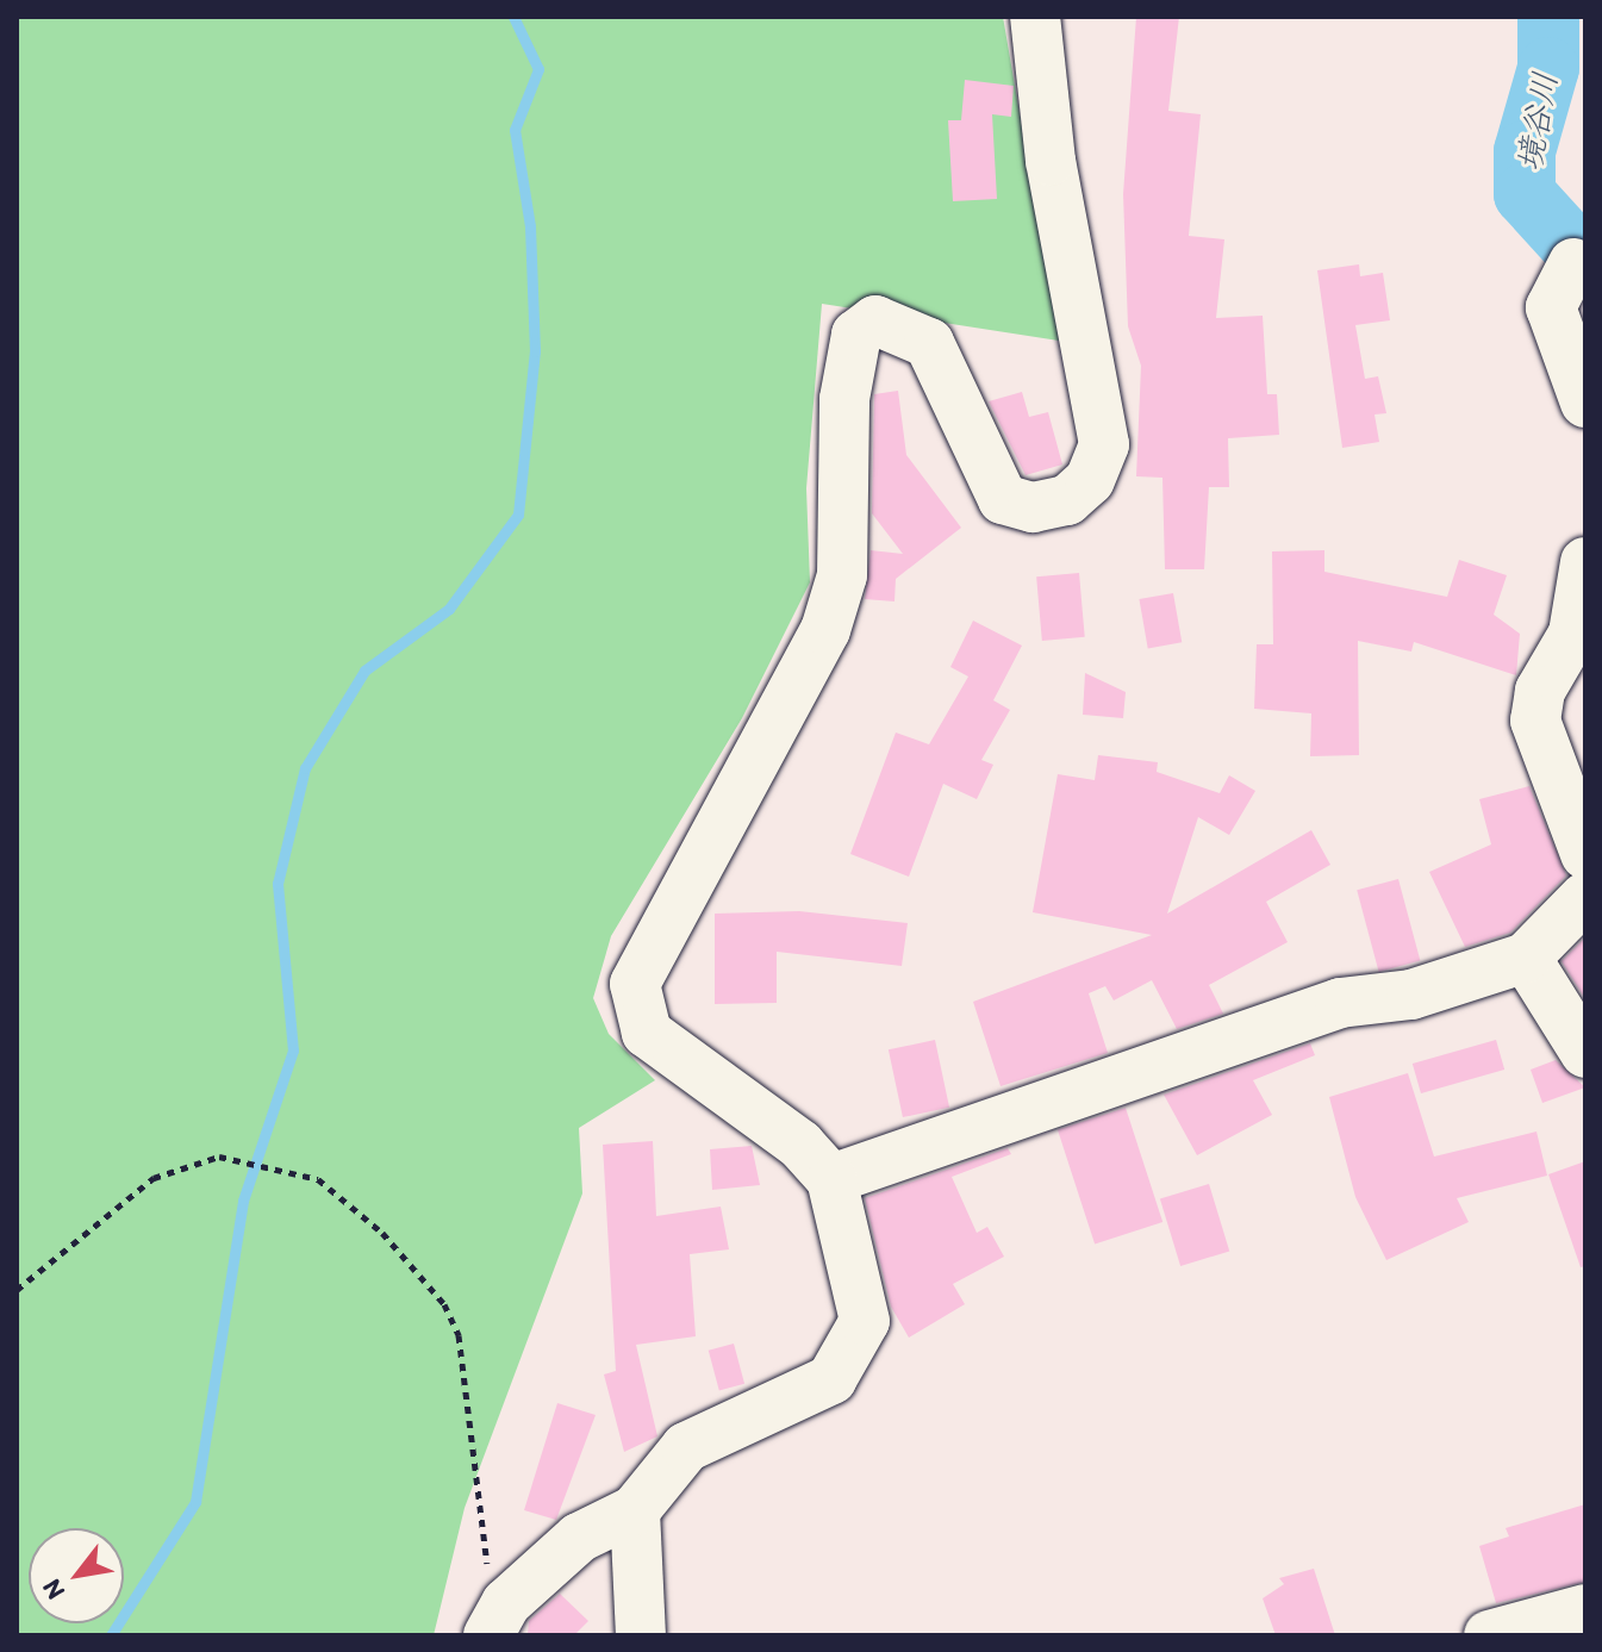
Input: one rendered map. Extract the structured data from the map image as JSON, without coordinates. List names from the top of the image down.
{
  "water": ["境谷川"],
  "north": "bottom left"
}
